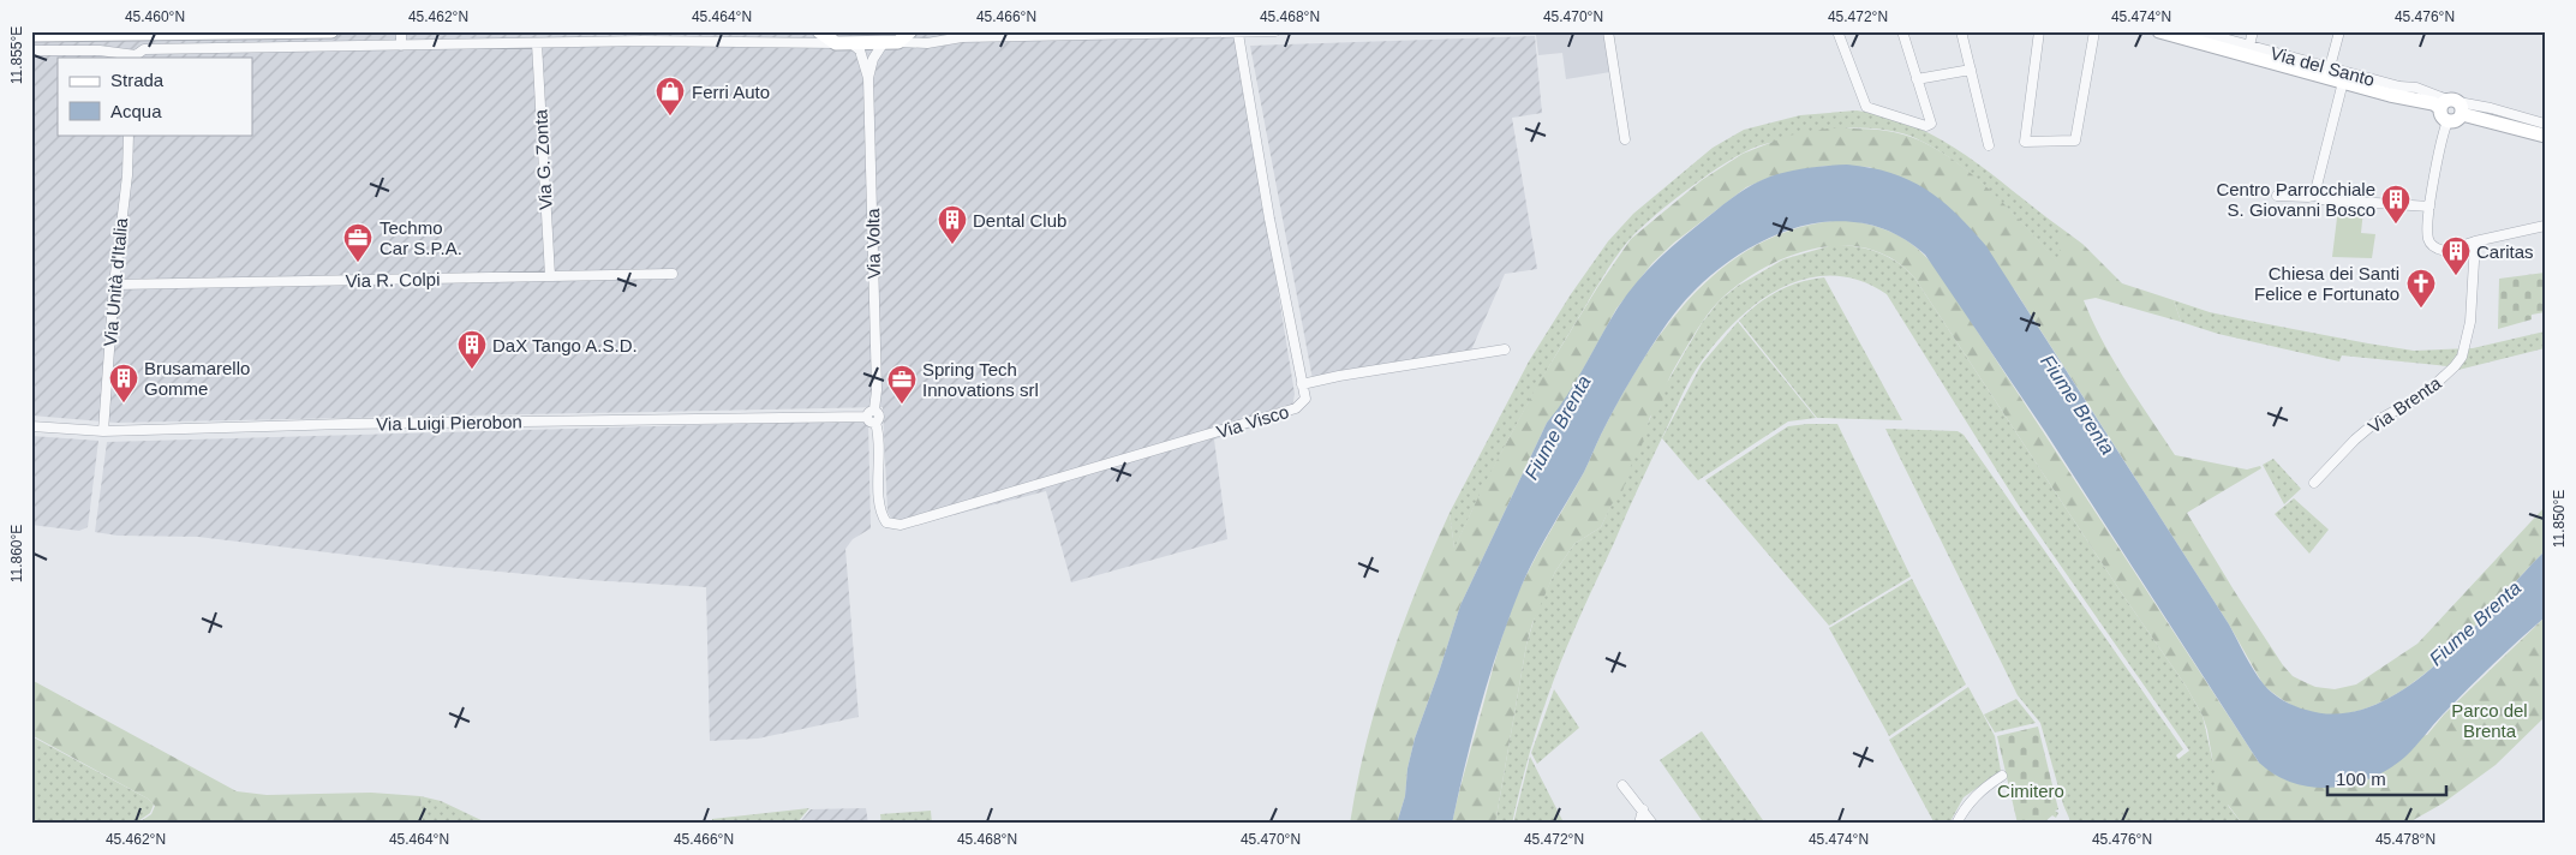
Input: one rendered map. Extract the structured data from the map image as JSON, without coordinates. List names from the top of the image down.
{
  "streets": {
    "street": [
      "Via del Santo",
      "Via G. Zonta",
      "Via Volta",
      "Via R. Colpi",
      "Via Unità d'Italia",
      "Via Brenta",
      "Via Visco",
      "Via Luigi Pierobon"
    ]
  },
  "crossings": [
    ["Via G. Zonta", "Via R. Colpi"],
    ["Via Volta", "Via Visco"],
    ["Via Volta", "Via Luigi Pierobon"],
    ["Via R. Colpi", "Via Unità d'Italia"],
    ["Via Unità d'Italia", "Via Luigi Pierobon"]
  ],
  "water": ["Fiume Brenta"],
  "parks": ["Parco del Brenta", "Cimitero"],
  "places": {
    "shop": ["Ferri Auto"],
    "building": [
      "Centro Parrocchiale S. Giovanni Bosco",
      "Dental Club",
      "Caritas",
      "DaX Tango A.S.D.",
      "Brusamarello Gomme"
    ],
    "office": ["Techmo Car S.P.A.", "Spring Tech Innovations srl"],
    "church": ["Chiesa dei Santi Felice e Fortunato"]
  },
  "legend": ["Strada", "Acqua"],
  "scale_bar": "100 m",
  "coordinates": [
    "45.460°N",
    "45.462°N",
    "45.464°N",
    "45.466°N",
    "45.468°N",
    "45.470°N",
    "45.472°N",
    "45.474°N",
    "45.476°N",
    "11.855°E",
    "11.850°E",
    "11.860°E",
    "45.478°N"
  ]
}
